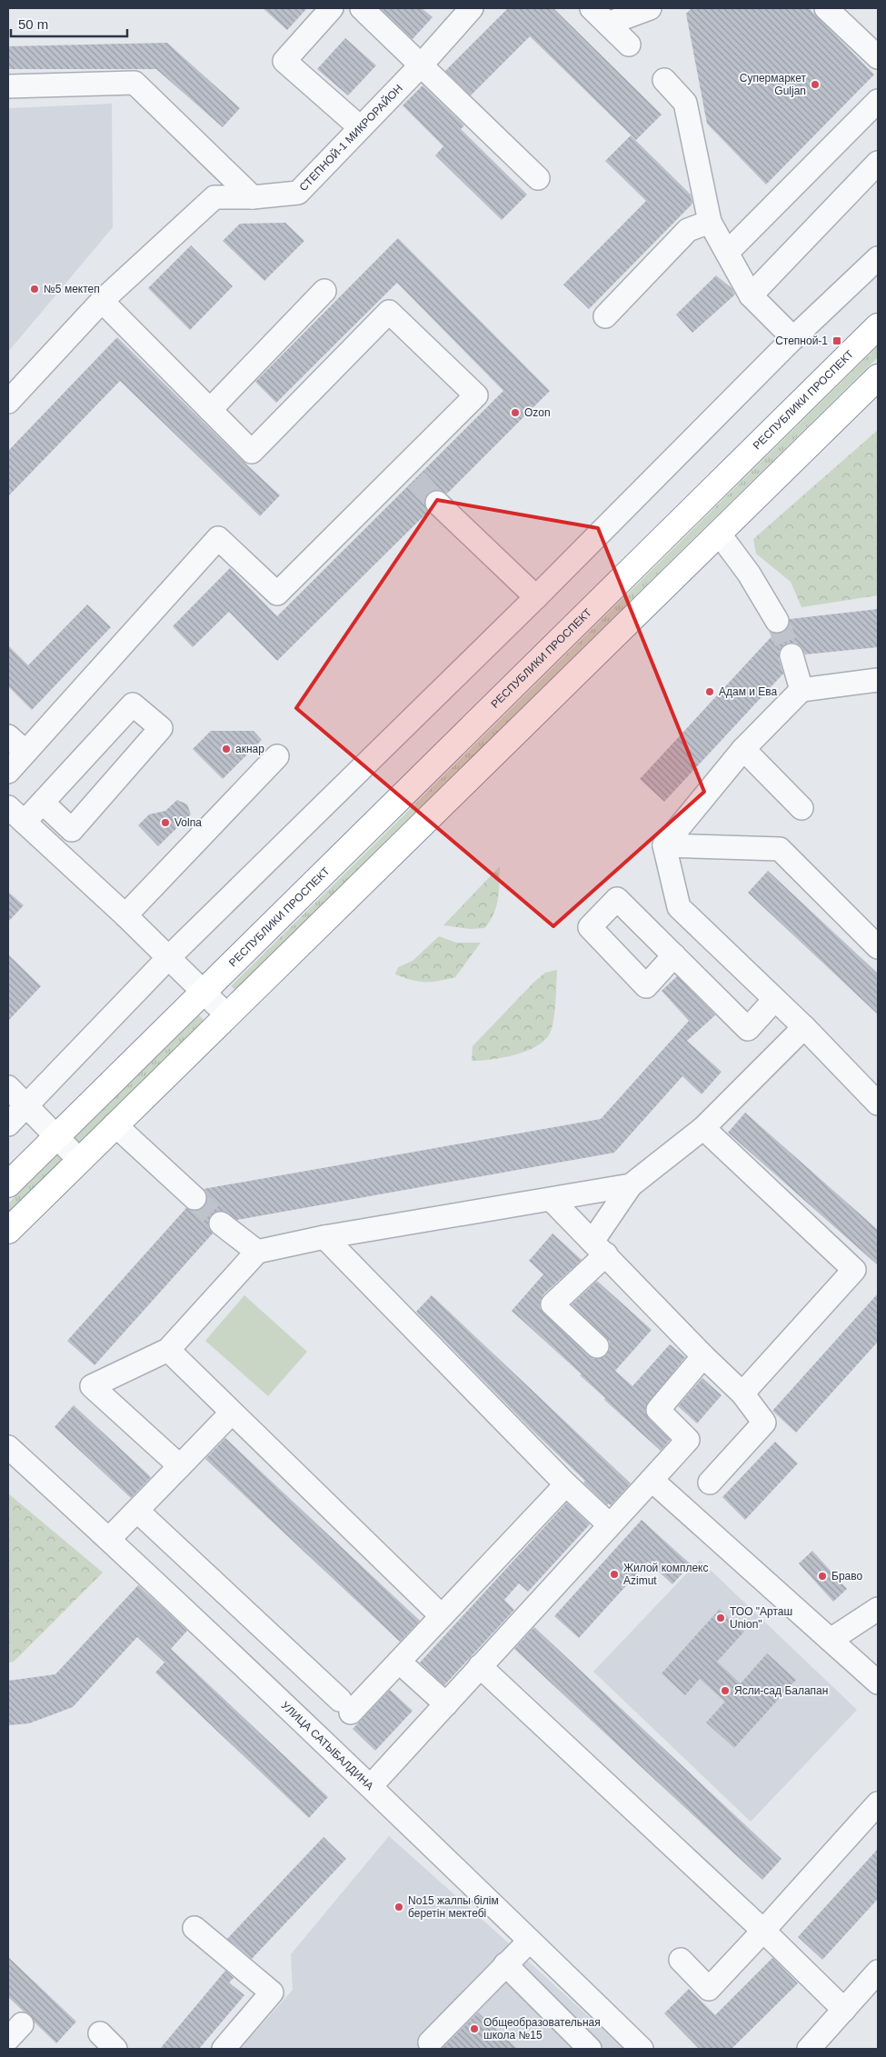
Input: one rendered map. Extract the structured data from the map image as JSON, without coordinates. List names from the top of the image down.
{
  "streets": {
    "highway": ["РЕСПУБЛИКИ ПРОСПЕКТ"],
    "street": ["СТЕПНОЙ-1 МИКРОРАЙОН", "УЛИЦА САТЫБАЛДИНА"]
  },
  "places": {
    "other": [
      "Супермаркет Guljan",
      "№5 мектеп",
      "Ozon",
      "Адам и Ева",
      "акнар",
      "Volna",
      "Жилой комплекс Azimut",
      "Браво",
      "ТОО \"Арташ Union\"",
      "Ясли-сад Балапан",
      "No15 жалпы білім беретін мектебі",
      "Общеобразовательная школа №15"
    ],
    "transit": ["Степной-1"]
  },
  "scale_bar": "50 m"
}
